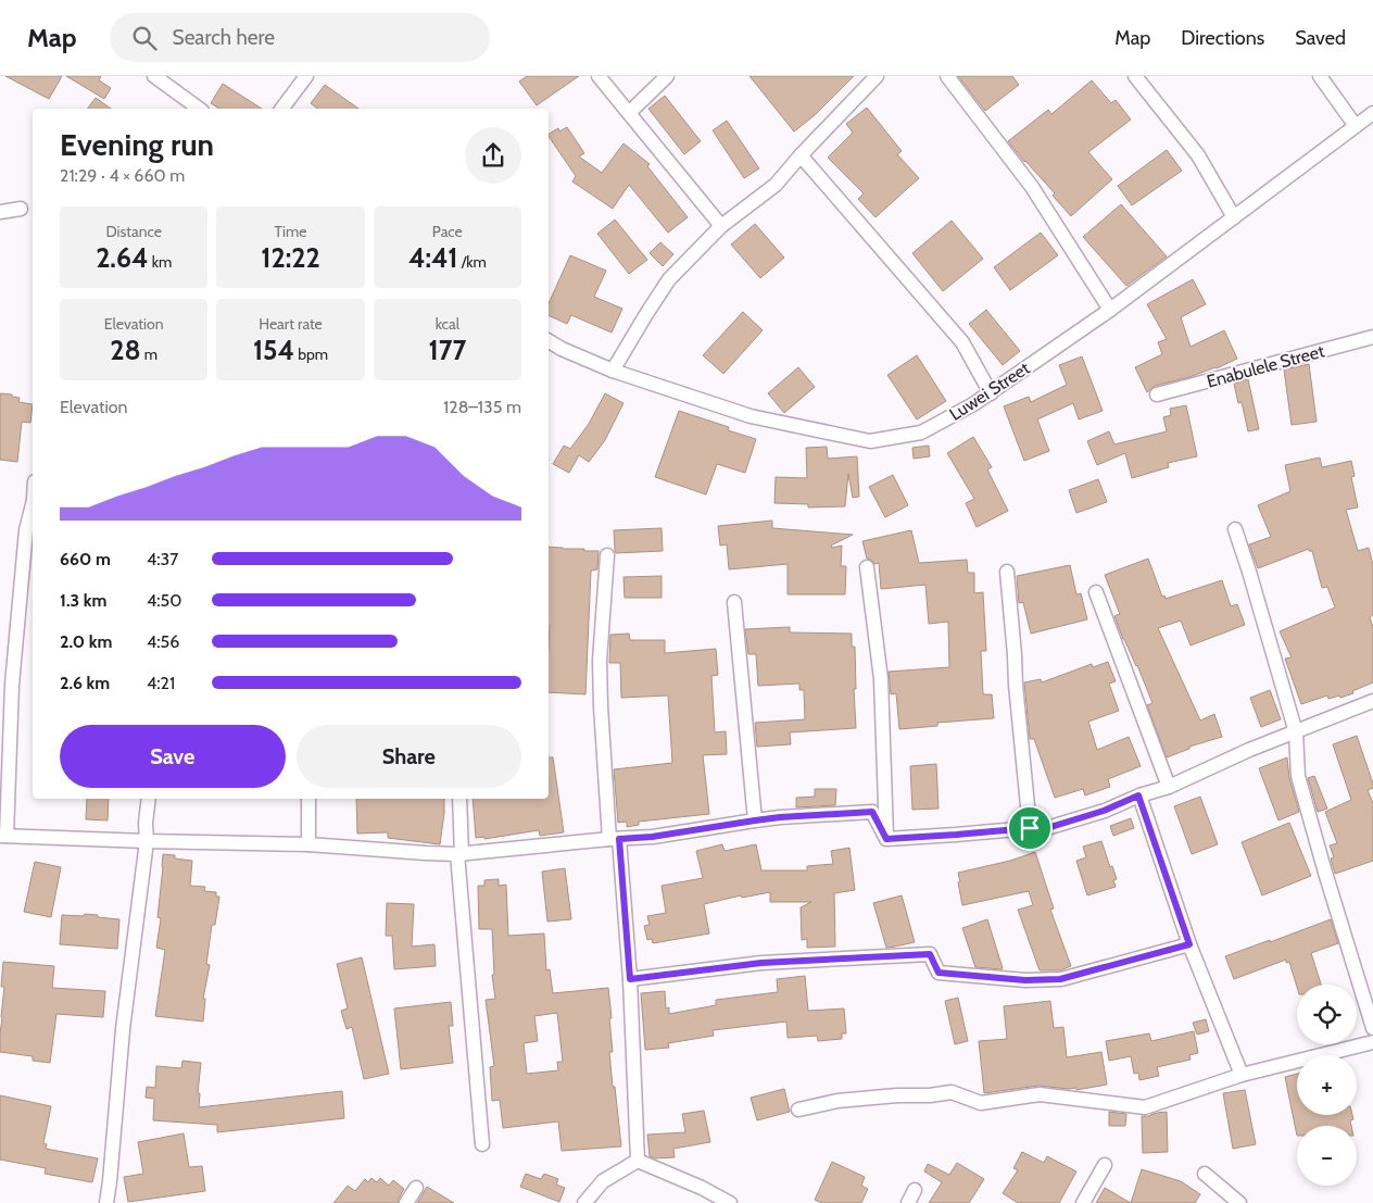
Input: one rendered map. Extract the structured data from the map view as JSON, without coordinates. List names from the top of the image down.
{
  "streets": {
    "street": ["Enabulele Street", "Luwei Street"]
  },
  "page": {
    "header": "Map",
    "search": "Search here",
    "nav": ["Map", "Directions", "Saved"],
    "heading": ["Evening run", "21:29 · 4 × 660 m"],
    "stats": [
      ["Distance", "2.64 km"],
      ["Time", "12:22"],
      ["Pace", "4:41 /km"],
      ["Elevation", "28 m"],
      ["Heart rate", "154 bpm"],
      ["kcal", "177"]
    ],
    "chart": ["Elevation", "128–135 m"],
    "list": [
      {
        "name": "660 m",
        "note": "4:37"
      },
      {
        "name": "1.3 km",
        "note": "4:50"
      },
      {
        "name": "2.0 km",
        "note": "4:56"
      },
      {
        "name": "2.6 km",
        "note": "4:21"
      }
    ],
    "buttons": ["Save", "Share"],
    "map_buttons": ["+", "−"]
  }
}
